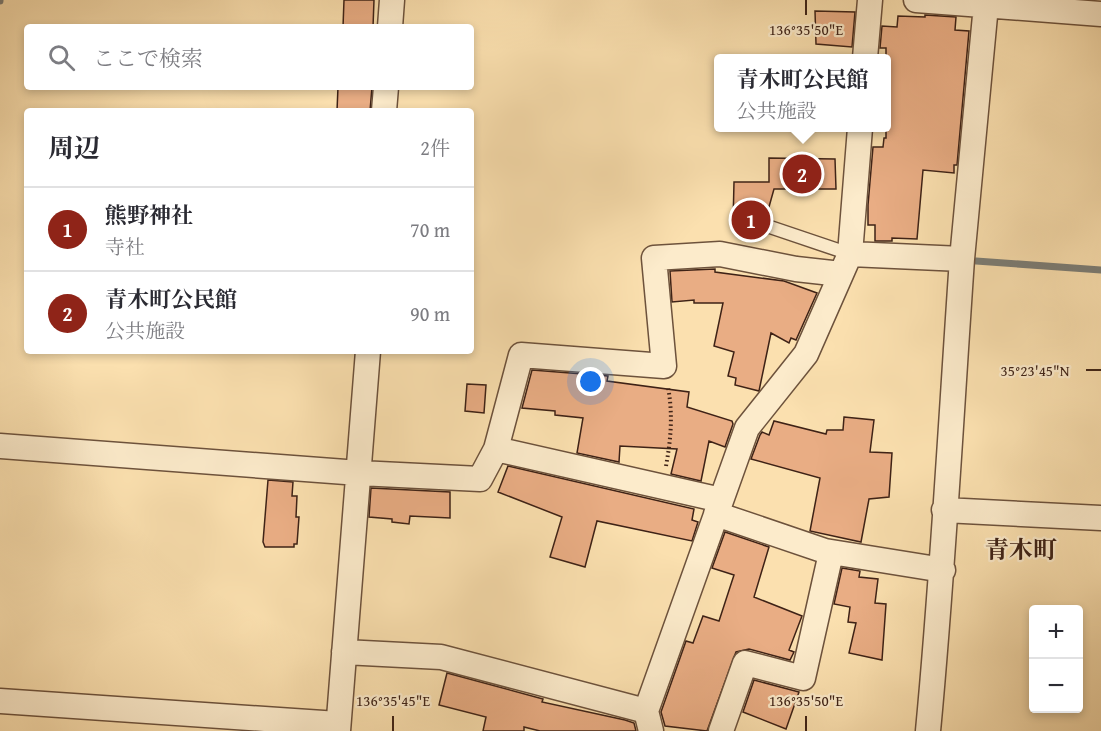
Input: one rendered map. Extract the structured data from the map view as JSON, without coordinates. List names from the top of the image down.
{
  "districts": ["青木町"],
  "page": {
    "search": "ここで検索",
    "popup": ["青木町公民館", "公共施設"],
    "heading": ["周辺", "2件"],
    "pins": ["2", "1"],
    "list": [
      {
        "mark": "1",
        "name": "熊野神社",
        "note": "寺社",
        "value": "70 m"
      },
      {
        "mark": "2",
        "name": "青木町公民館",
        "note": "公共施設",
        "value": "90 m"
      }
    ],
    "map_buttons": ["+", "−"]
  },
  "coordinates": ["136°35'50\"E", "35°23'45\"N", "136°35'45\"E"]
}
